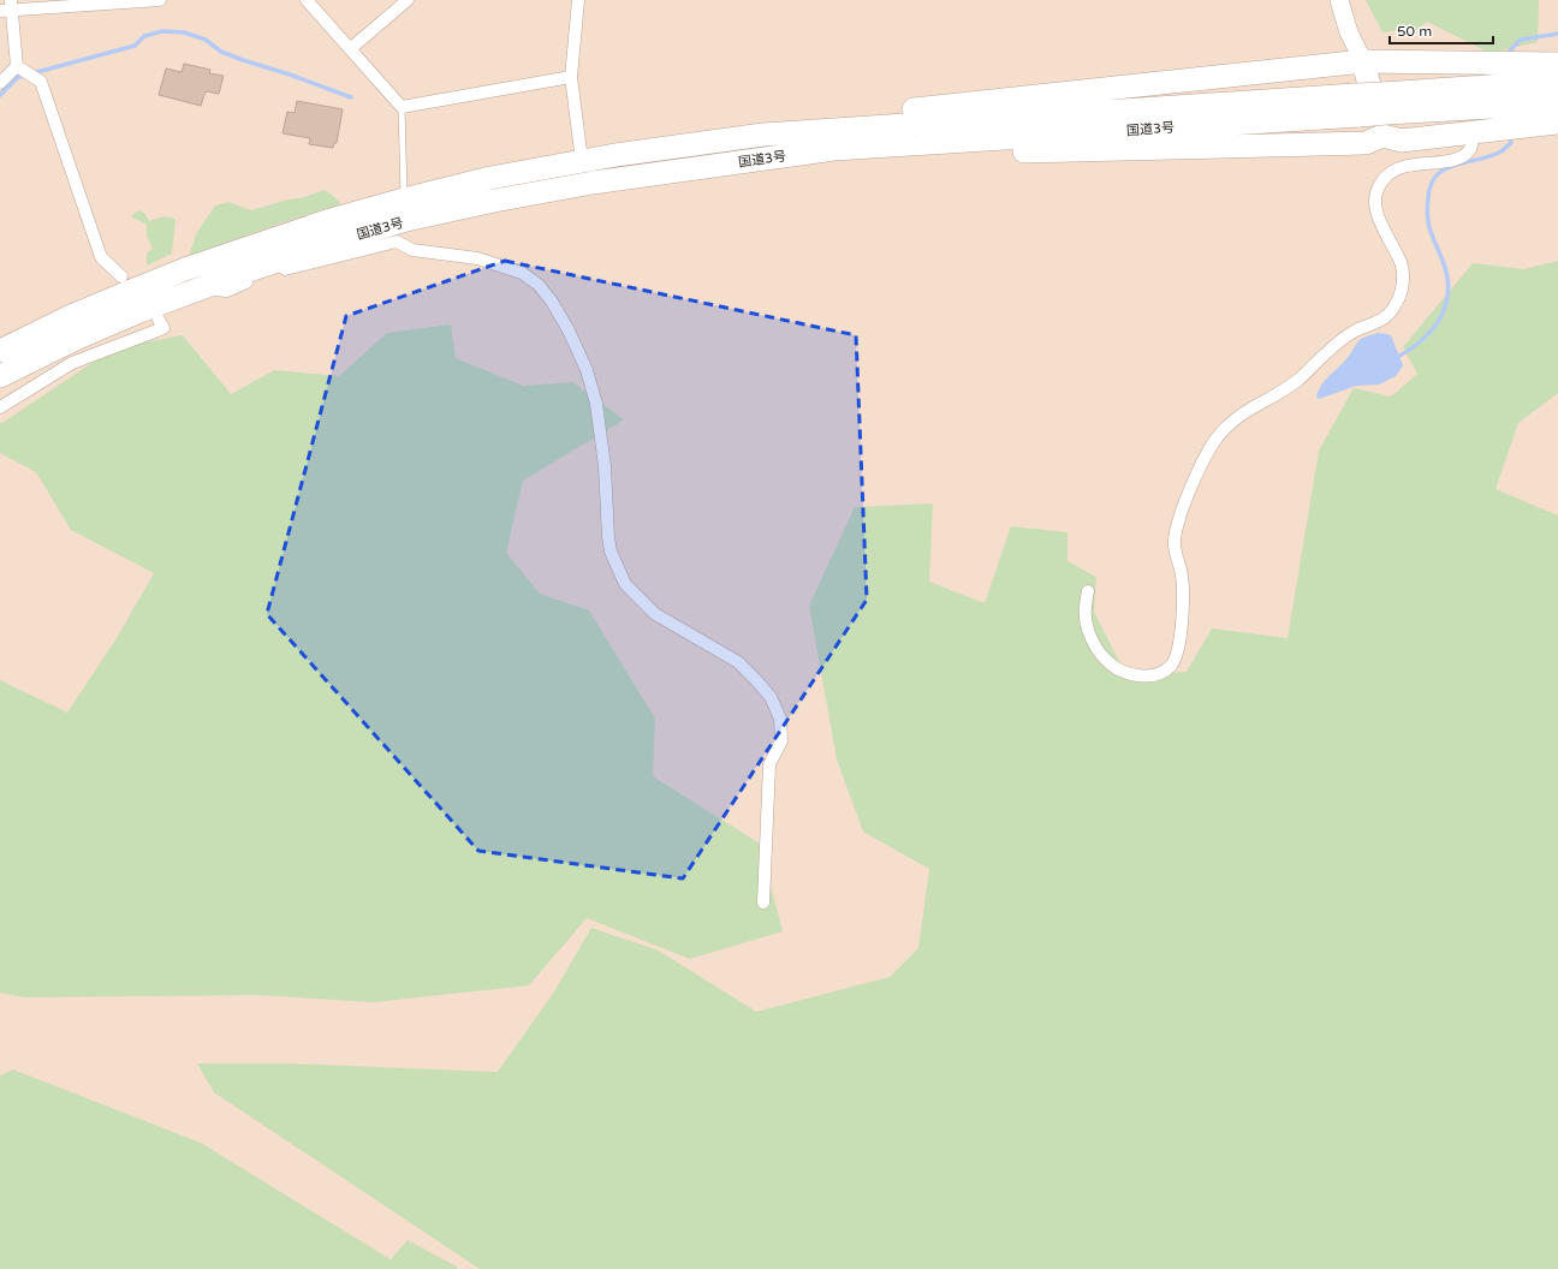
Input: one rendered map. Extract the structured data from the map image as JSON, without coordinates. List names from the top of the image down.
{
  "streets": {
    "highway": ["国道3号"]
  },
  "scale_bar": "50 m"
}
